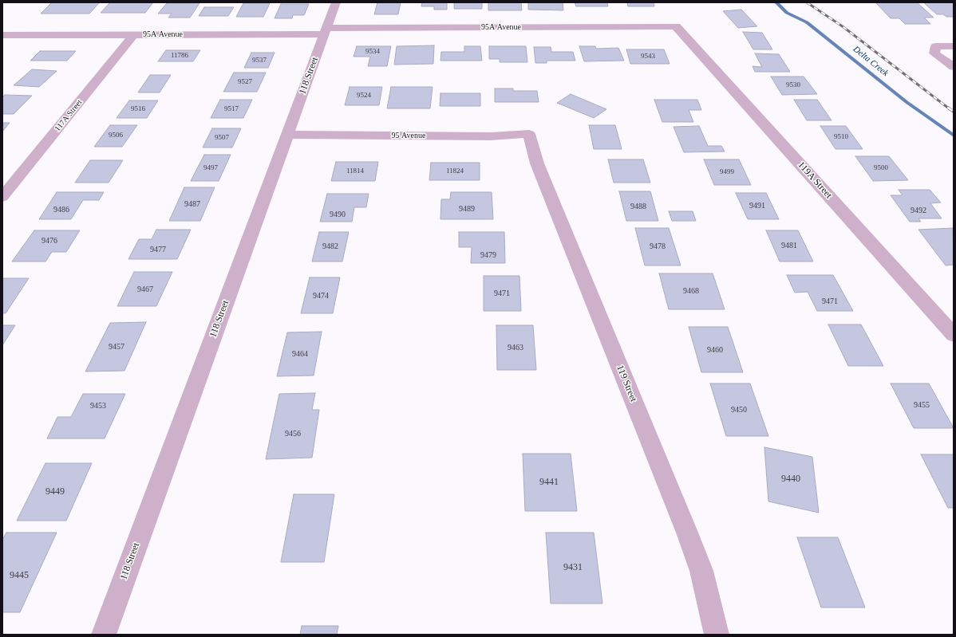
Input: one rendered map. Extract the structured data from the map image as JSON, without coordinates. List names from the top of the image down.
{
  "streets": {
    "street": [
      "95A Avenue",
      "118 Street",
      "117A Street",
      "95 Avenue",
      "119A Street",
      "119 Street"
    ]
  },
  "crossings": [
    ["95A Avenue", "118 Street"],
    ["95A Avenue", "117A Street"],
    ["95A Avenue", "119A Street"],
    ["118 Street", "95 Avenue"],
    ["95 Avenue", "119 Street"]
  ],
  "water": ["Delta Creek"],
  "house_numbers": [
    "9534",
    "11786",
    "9543",
    "9537",
    "9527",
    "9530",
    "9524",
    "9516",
    "9517",
    "9506",
    "9510",
    "9507",
    "9497",
    "9500",
    "11814",
    "11824",
    "9499",
    "9487",
    "9491",
    "9488",
    "9489",
    "9486",
    "9492",
    "9490",
    "9476",
    "9481",
    "9482",
    "9478",
    "9477",
    "9479",
    "9467",
    "9468",
    "9471",
    "9474",
    "9471",
    "9457",
    "9463",
    "9460",
    "9464",
    "9455",
    "9453",
    "9450",
    "9456",
    "9440",
    "9441",
    "9449",
    "9431",
    "9445"
  ]
}
